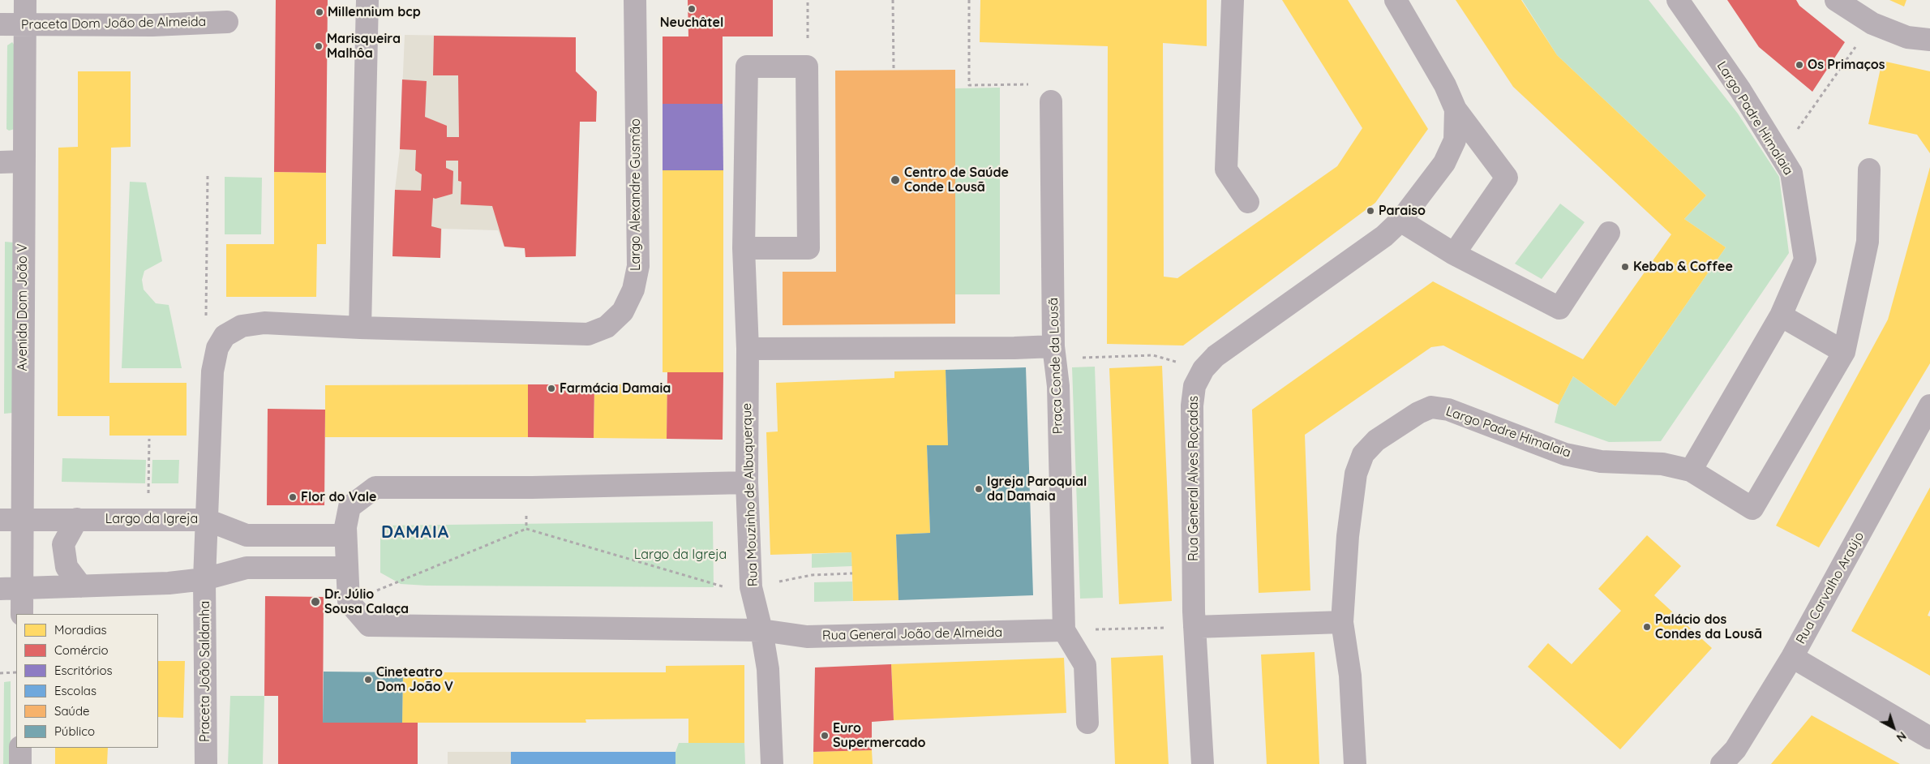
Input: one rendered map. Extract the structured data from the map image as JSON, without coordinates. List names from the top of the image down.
{
  "streets": {
    "street": [
      "Praceta Dom João de Almeida",
      "Largo Padre Himalaia",
      "Largo Alexandre Gusmão",
      "Avenida Dom João V",
      "Praça Conde da Lousã",
      "Rua General Alves Roçadas",
      "Rua Mouzinho de Albuquerque",
      "Largo da Igreja",
      "Rua Carvalho Araújo",
      "Rua General João de Almeida",
      "Praceta João Saldanha"
    ]
  },
  "crossings": [
    ["Praceta Dom João de Almeida", "Avenida Dom João V"],
    ["Largo Alexandre Gusmão", "Largo da Igreja"],
    ["Largo Alexandre Gusmão", "Praceta João Saldanha"],
    ["Avenida Dom João V", "Largo da Igreja"],
    ["Praça Conde da Lousã", "Rua General João de Almeida"],
    ["Rua Mouzinho de Albuquerque", "Rua General João de Almeida"],
    ["Largo da Igreja", "Praceta João Saldanha"]
  ],
  "districts": ["DAMAIA"],
  "parks": ["Largo da Igreja"],
  "places": [
    "Neuchâtel",
    "Millennium bcp",
    "Marisqueira Malhôa",
    "Os Primaços",
    "Centro de Saúde Conde Lousã",
    "Paraiso",
    "Kebab & Coffee",
    "Farmácia Damaia",
    "Igreja Paroquial da Damaia",
    "Flor do Vale",
    "Dr. Júlio Sousa Calaça",
    "Palácio dos Condes da Lousã",
    "Cineteatro Dom João V",
    "Euro Supermercado"
  ],
  "legend": [
    "Moradias",
    "Comércio",
    "Escritórios",
    "Escolas",
    "Saúde",
    "Público"
  ],
  "north": "bottom right"
}
